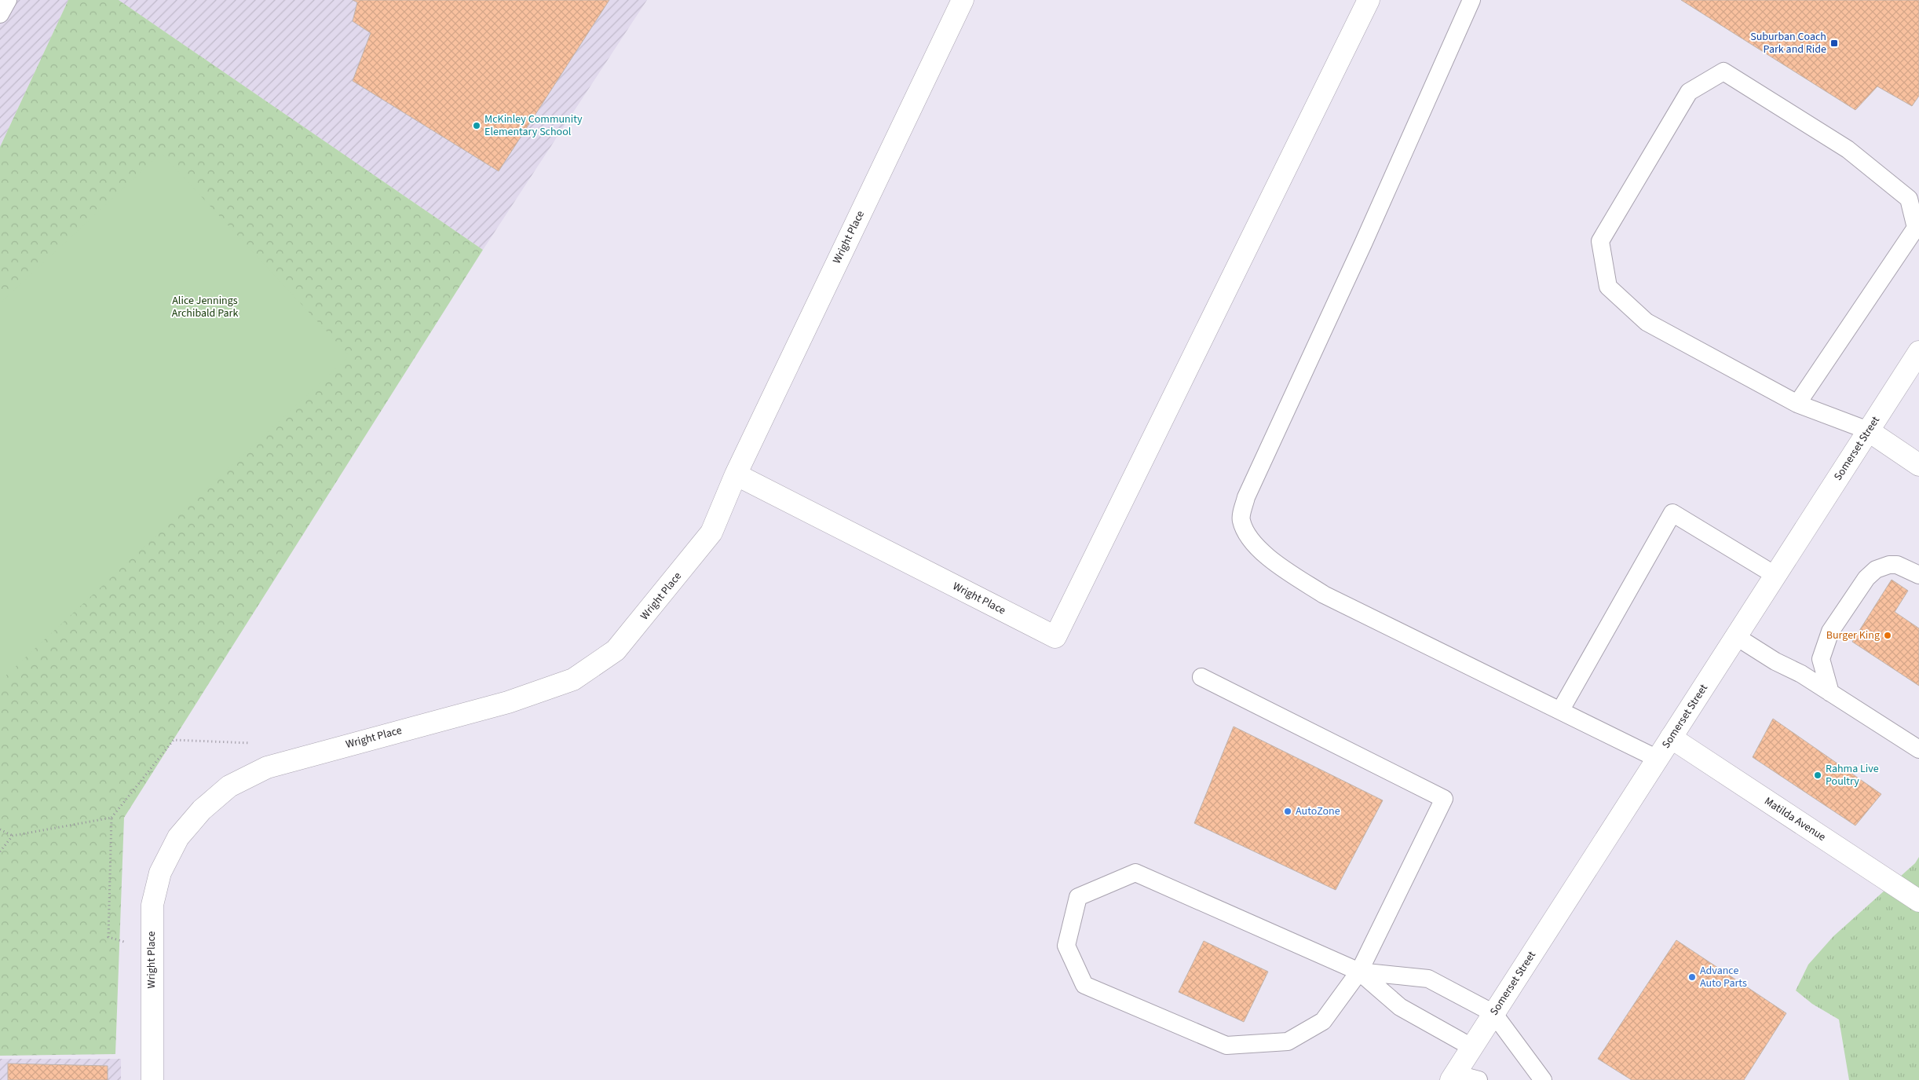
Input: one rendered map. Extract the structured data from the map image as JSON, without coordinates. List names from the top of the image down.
{
  "streets": {
    "street": ["Wright Place", "Somerset Street", "Matilda Avenue"]
  },
  "crossings": [
    ["Somerset Street", "Matilda Avenue"]
  ],
  "parks": ["Alice Jennings Archibald Park"],
  "places": {
    "transit": ["Suburban Coach Park and Ride"],
    "other": [
      "McKinley Community Elementary School",
      "Burger King",
      "Rahma Live Poultry",
      "AutoZone",
      "Advance Auto Parts"
    ]
  }
}
